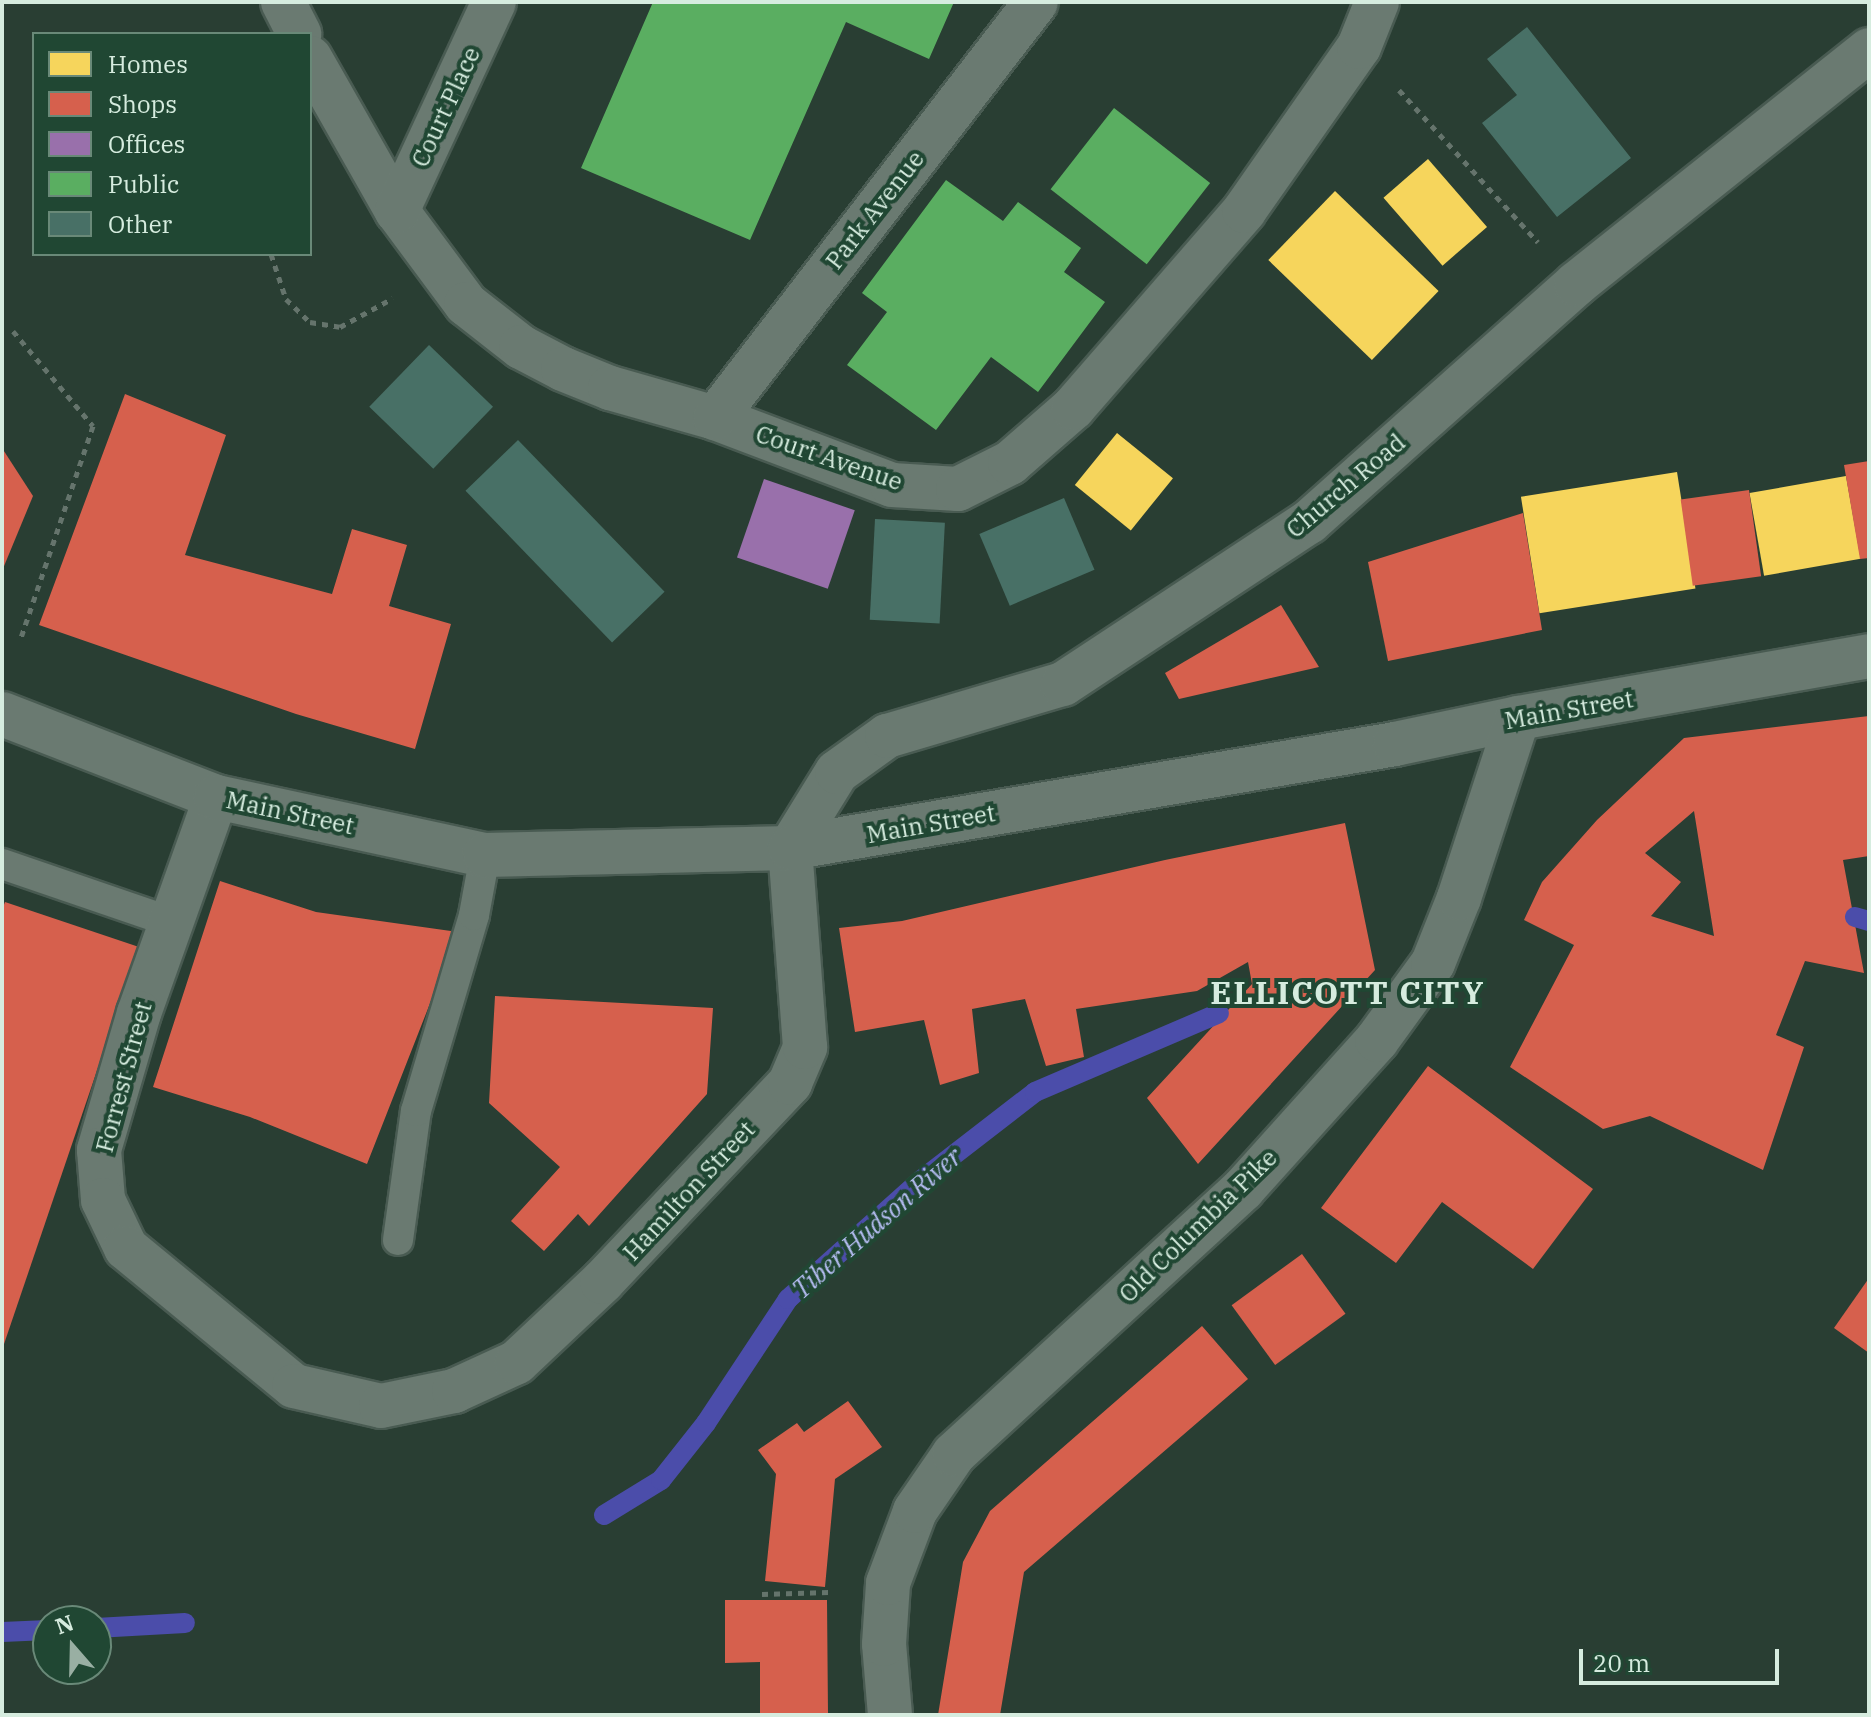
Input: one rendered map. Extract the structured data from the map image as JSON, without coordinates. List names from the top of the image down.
{
  "streets": {
    "street": [
      "Court Place",
      "Park Avenue",
      "Court Avenue",
      "Church Road",
      "Main Street",
      "Forrest Street",
      "Hamilton Street",
      "Old Columbia Pike"
    ]
  },
  "crossings": [
    ["Court Place", "Court Avenue"],
    ["Park Avenue", "Court Avenue"],
    ["Church Road", "Main Street"],
    ["Church Road", "Hamilton Street"],
    ["Main Street", "Forrest Street"],
    ["Main Street", "Hamilton Street"],
    ["Main Street", "Old Columbia Pike"],
    ["Forrest Street", "Hamilton Street"]
  ],
  "districts": ["ELLICOTT CITY"],
  "water": ["Tiber Hudson River"],
  "legend": [
    "Homes",
    "Shops",
    "Offices",
    "Public",
    "Other"
  ],
  "scale_bar": "20 m",
  "north": "top"
}
